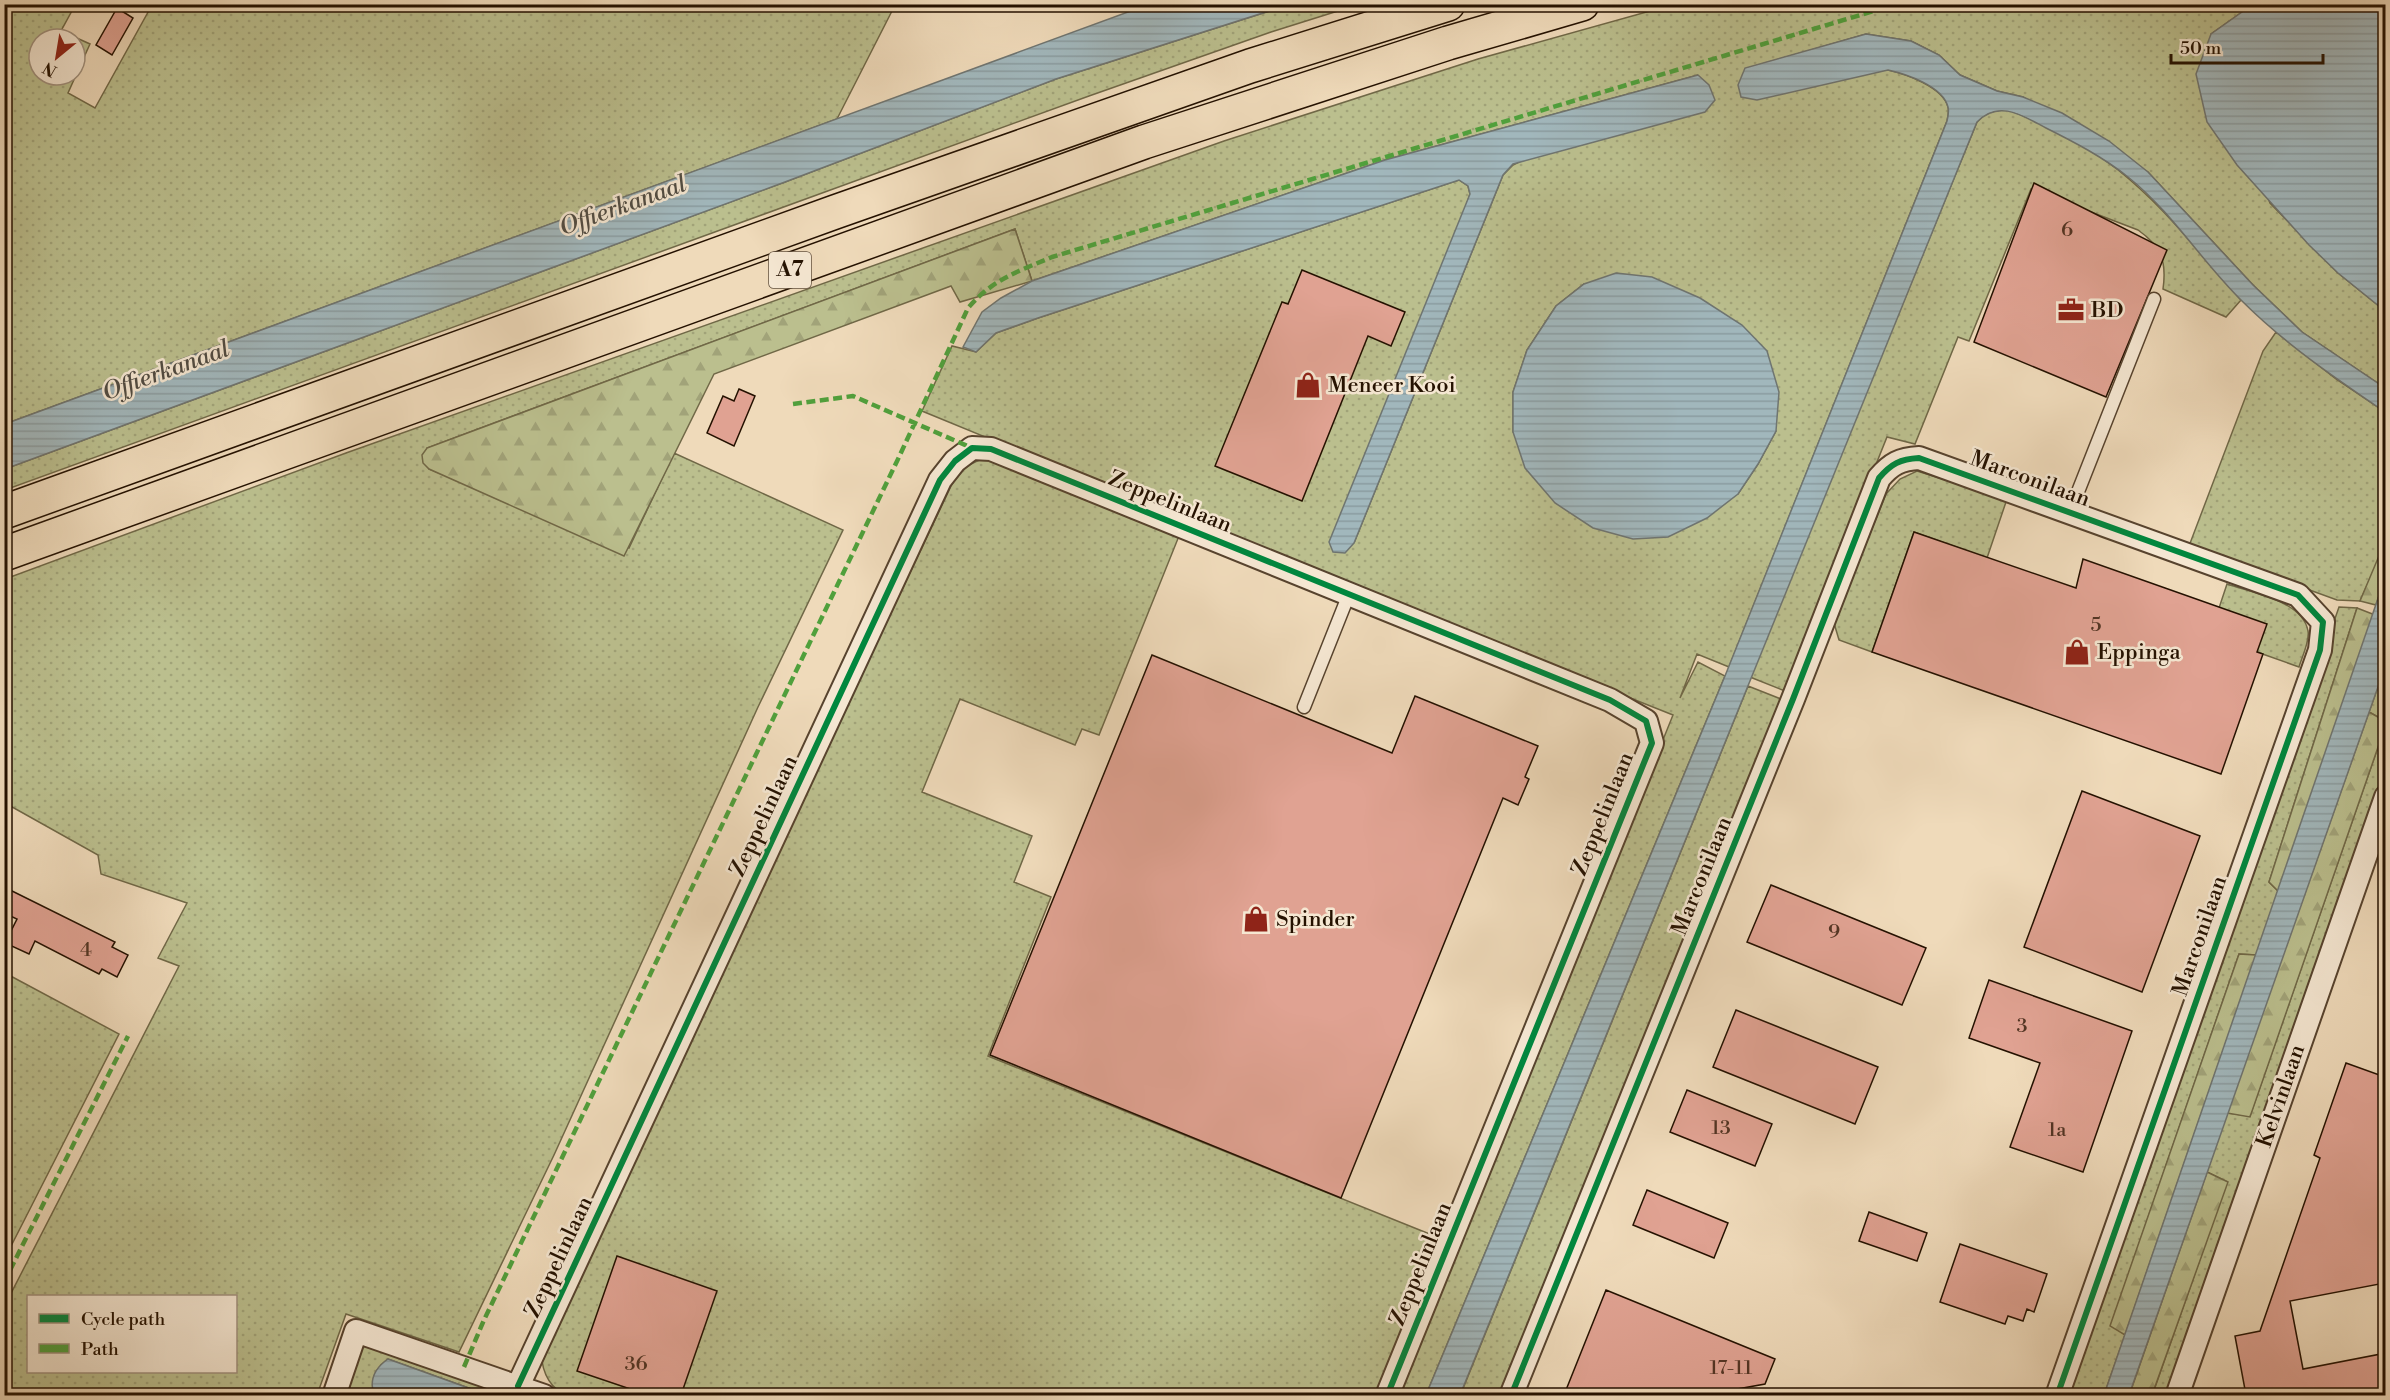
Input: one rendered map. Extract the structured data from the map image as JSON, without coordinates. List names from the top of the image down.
{
  "streets": {
    "highway": ["A7"],
    "street": ["Marconilaan", "Zeppelinlaan", "Kelvinlaan"]
  },
  "water": ["Offierkanaal"],
  "places": {
    "office": ["BD"],
    "shop": ["Meneer Kooi", "Eppinga", "Spinder"]
  },
  "house_numbers": [
    "6",
    "5",
    "9",
    "4",
    "3",
    "13",
    "1a",
    "36",
    "17-11"
  ],
  "legend": ["Cycle path", "Path"],
  "scale_bar": "50 m",
  "north": "bottom left"
}
